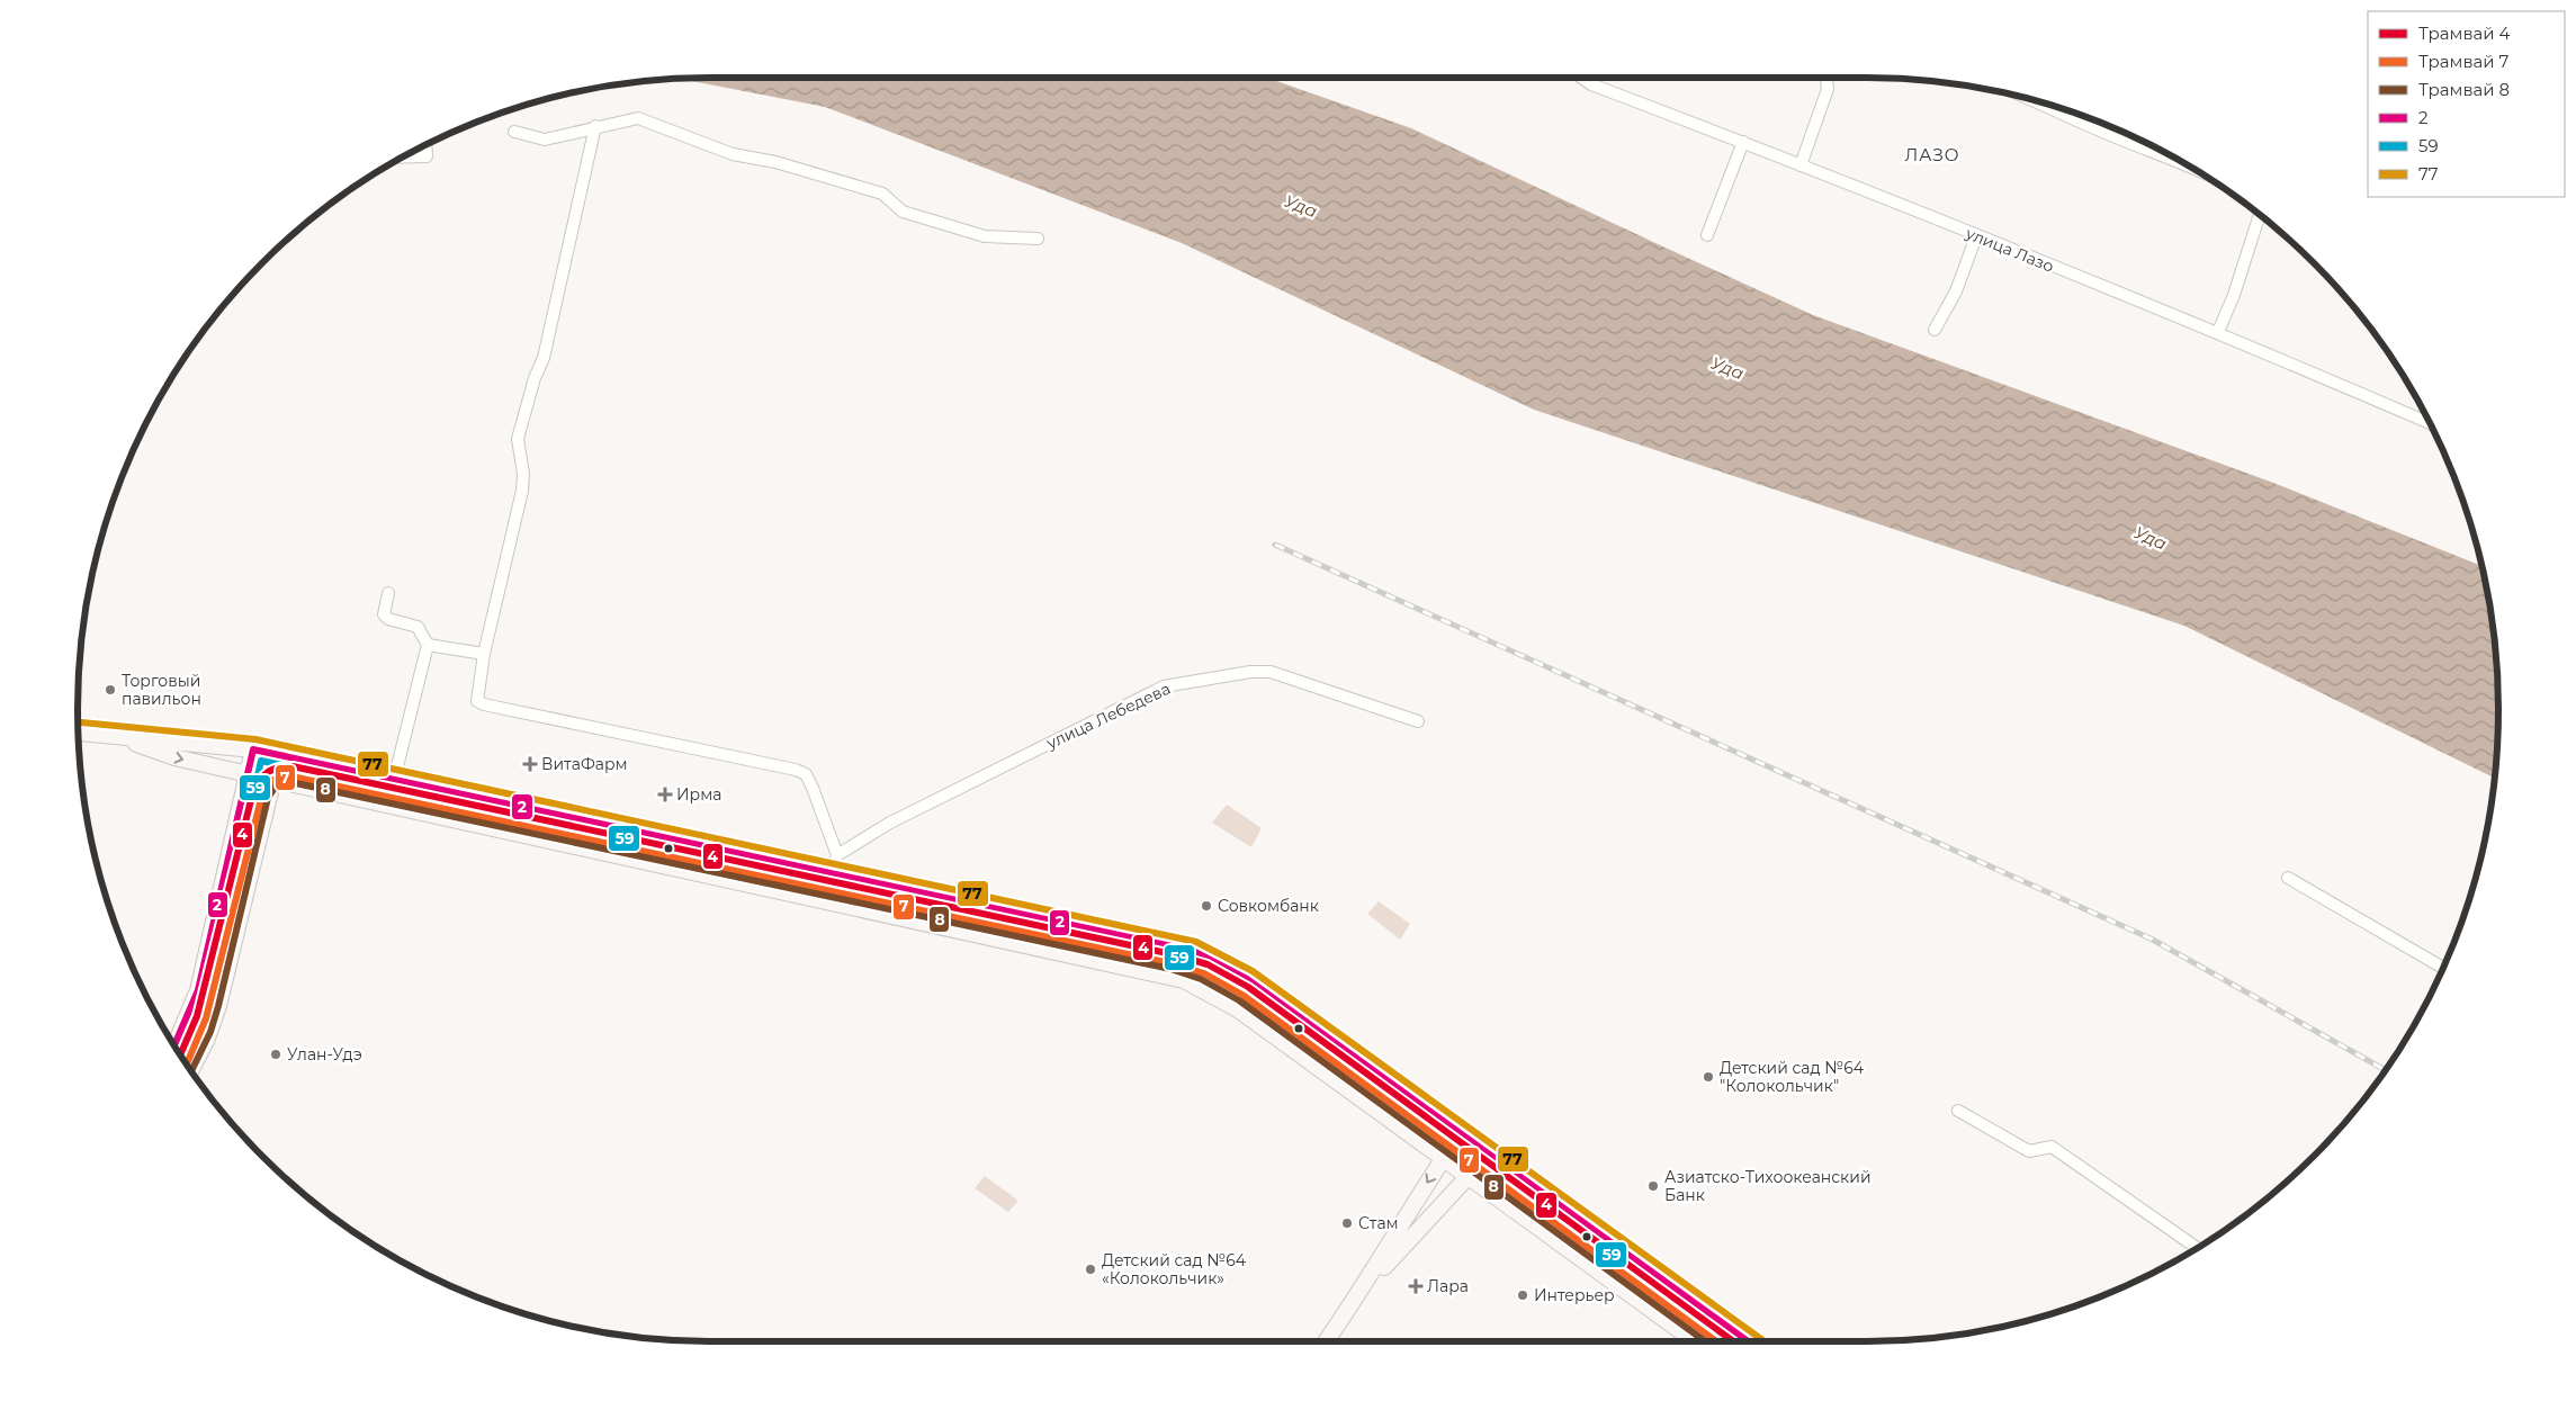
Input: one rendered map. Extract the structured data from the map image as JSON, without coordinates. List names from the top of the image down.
{
  "streets": {
    "street": ["улица Лазо", "улица Лебедева"]
  },
  "districts": ["ЛАЗО"],
  "water": ["Уда"],
  "places": {
    "other": [
      "Торговый павильон",
      "Совкомбанк",
      "Улан-Удэ",
      "Детский сад №64 \"Колокольчик\"",
      "Азиатско-Тихоокеанский Банк",
      "Стам",
      "Детский сад №64 «Колокольчик»",
      "Интерьер"
    ],
    "health": ["ВитаФарм", "Ирма", "Лара"]
  },
  "lines": [
    "transit line 77",
    "transit line 2",
    "transit line 59",
    "tram line 4",
    "tram line 7",
    "tram line 8"
  ],
  "legend": [
    "Трамвай 4",
    "Трамвай 7",
    "Трамвай 8",
    "2",
    "59",
    "77"
  ]
}
